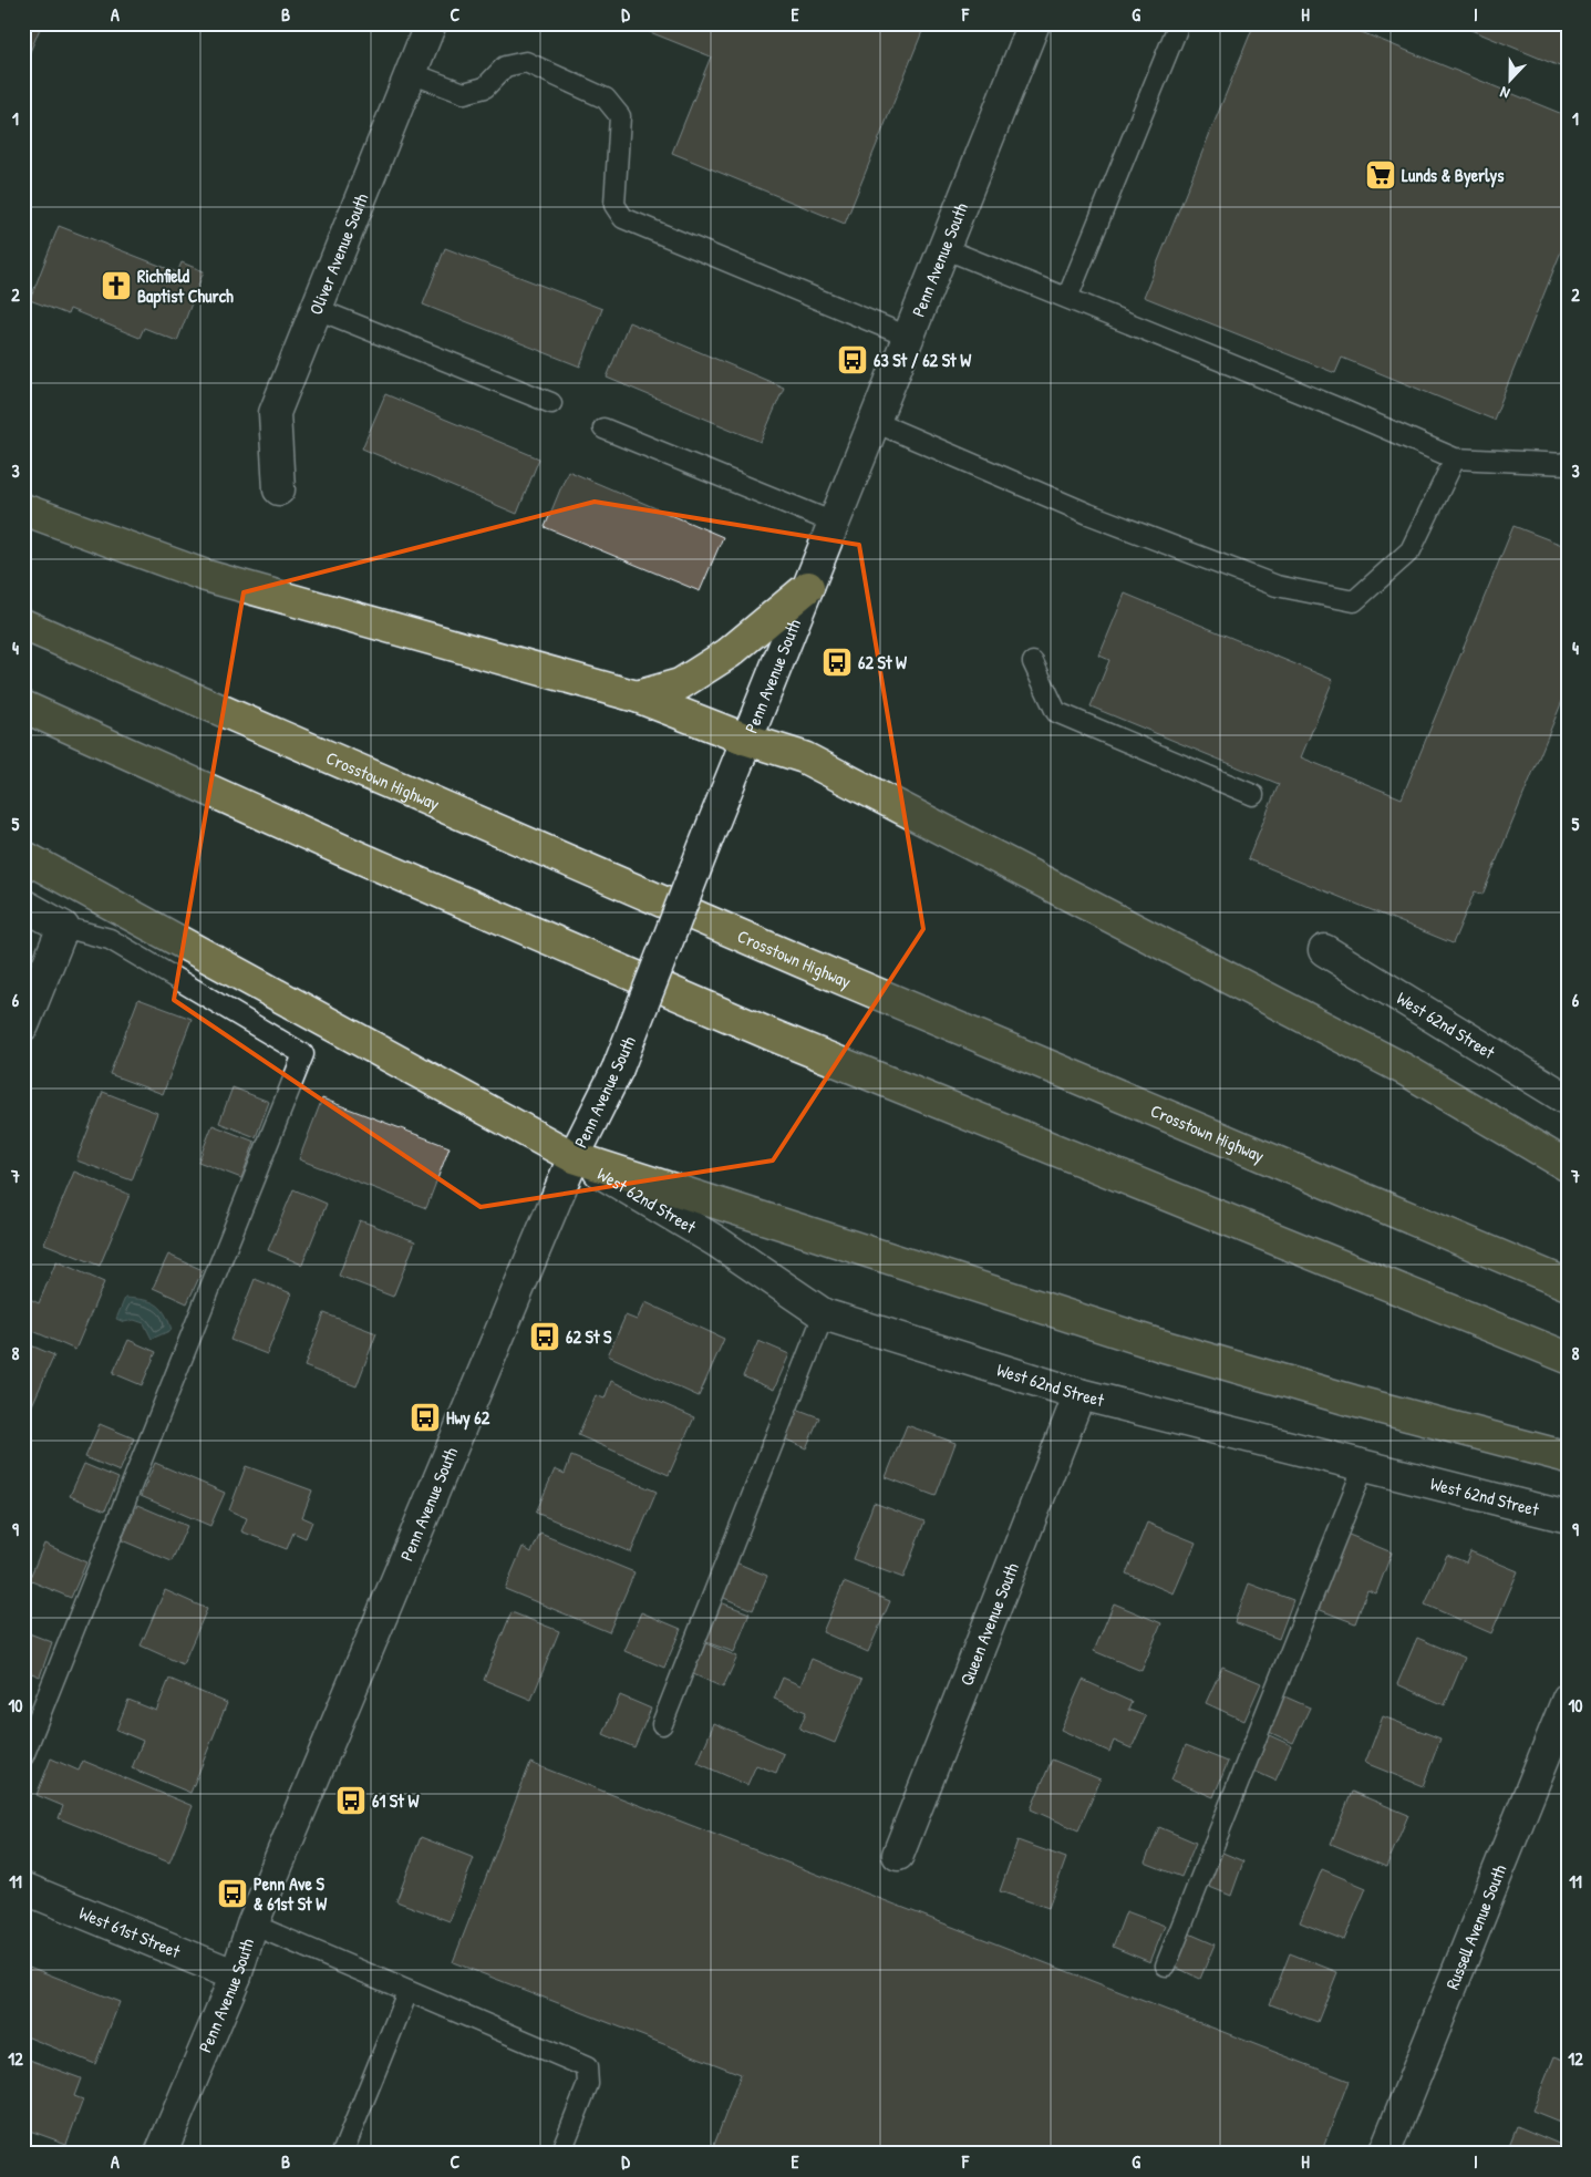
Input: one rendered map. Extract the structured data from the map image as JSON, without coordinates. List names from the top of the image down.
{
  "streets": {
    "highway": ["Crosstown Highway"],
    "street": [
      "Oliver Avenue South",
      "Penn Avenue South",
      "West 62nd Street",
      "Queen Avenue South",
      "Russell Avenue South",
      "West 61st Street"
    ]
  },
  "crossings": [
    ["Penn Avenue South", "West 62nd Street"],
    ["Penn Avenue South", "West 61st Street"],
    ["West 62nd Street", "Queen Avenue South"]
  ],
  "places": {
    "supermarket": ["Lunds & Byerlys"],
    "church": ["Richfield Baptist Church"],
    "bus stop": [
      "63 St / 62 St W",
      "62 St W",
      "62 St S",
      "Hwy 62",
      "61 St W",
      "Penn Ave S & 61st St W"
    ]
  },
  "north": "bottom",
  "grid": {
    "columns": [
      "A",
      "B",
      "C",
      "D",
      "E",
      "F",
      "G",
      "H",
      "I"
    ],
    "rows": [
      "1",
      "2",
      "3",
      "4",
      "5",
      "6",
      "7",
      "8",
      "9",
      "10",
      "11",
      "12"
    ]
  }
}
